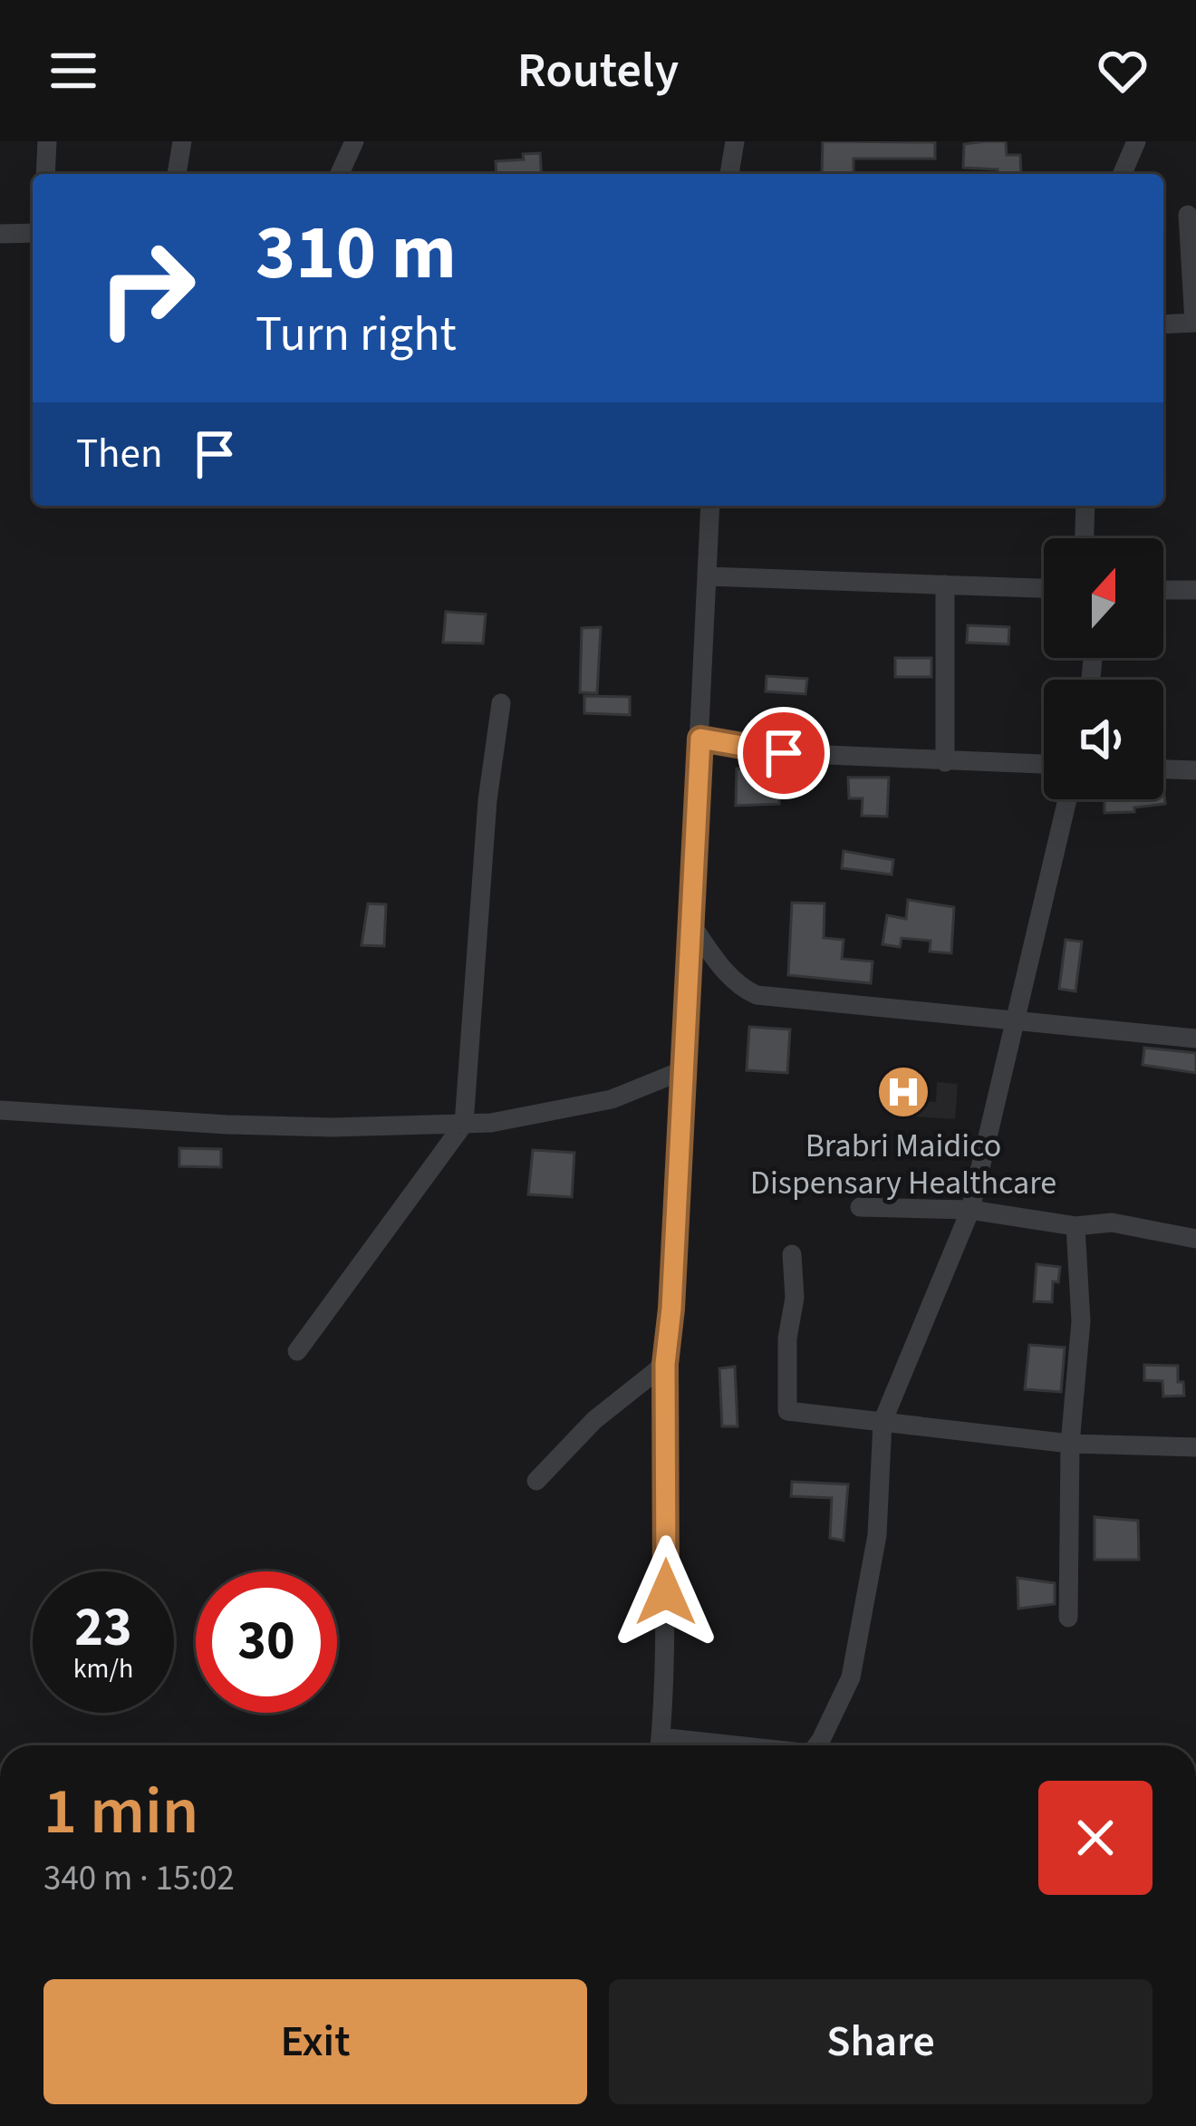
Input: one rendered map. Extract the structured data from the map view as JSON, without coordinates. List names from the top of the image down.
{
  "places": {
    "hospital": ["Brabri Maidico Dispensary Healthcare"]
  },
  "north": "top",
  "page": {
    "header": "Routely",
    "turn": ["310 m", "Turn right"],
    "then": "Then",
    "speed": "23 km/h",
    "limit": "30",
    "heading": ["1 min", "340 m · 15:02"],
    "buttons": ["Exit", "Share"]
  }
}
